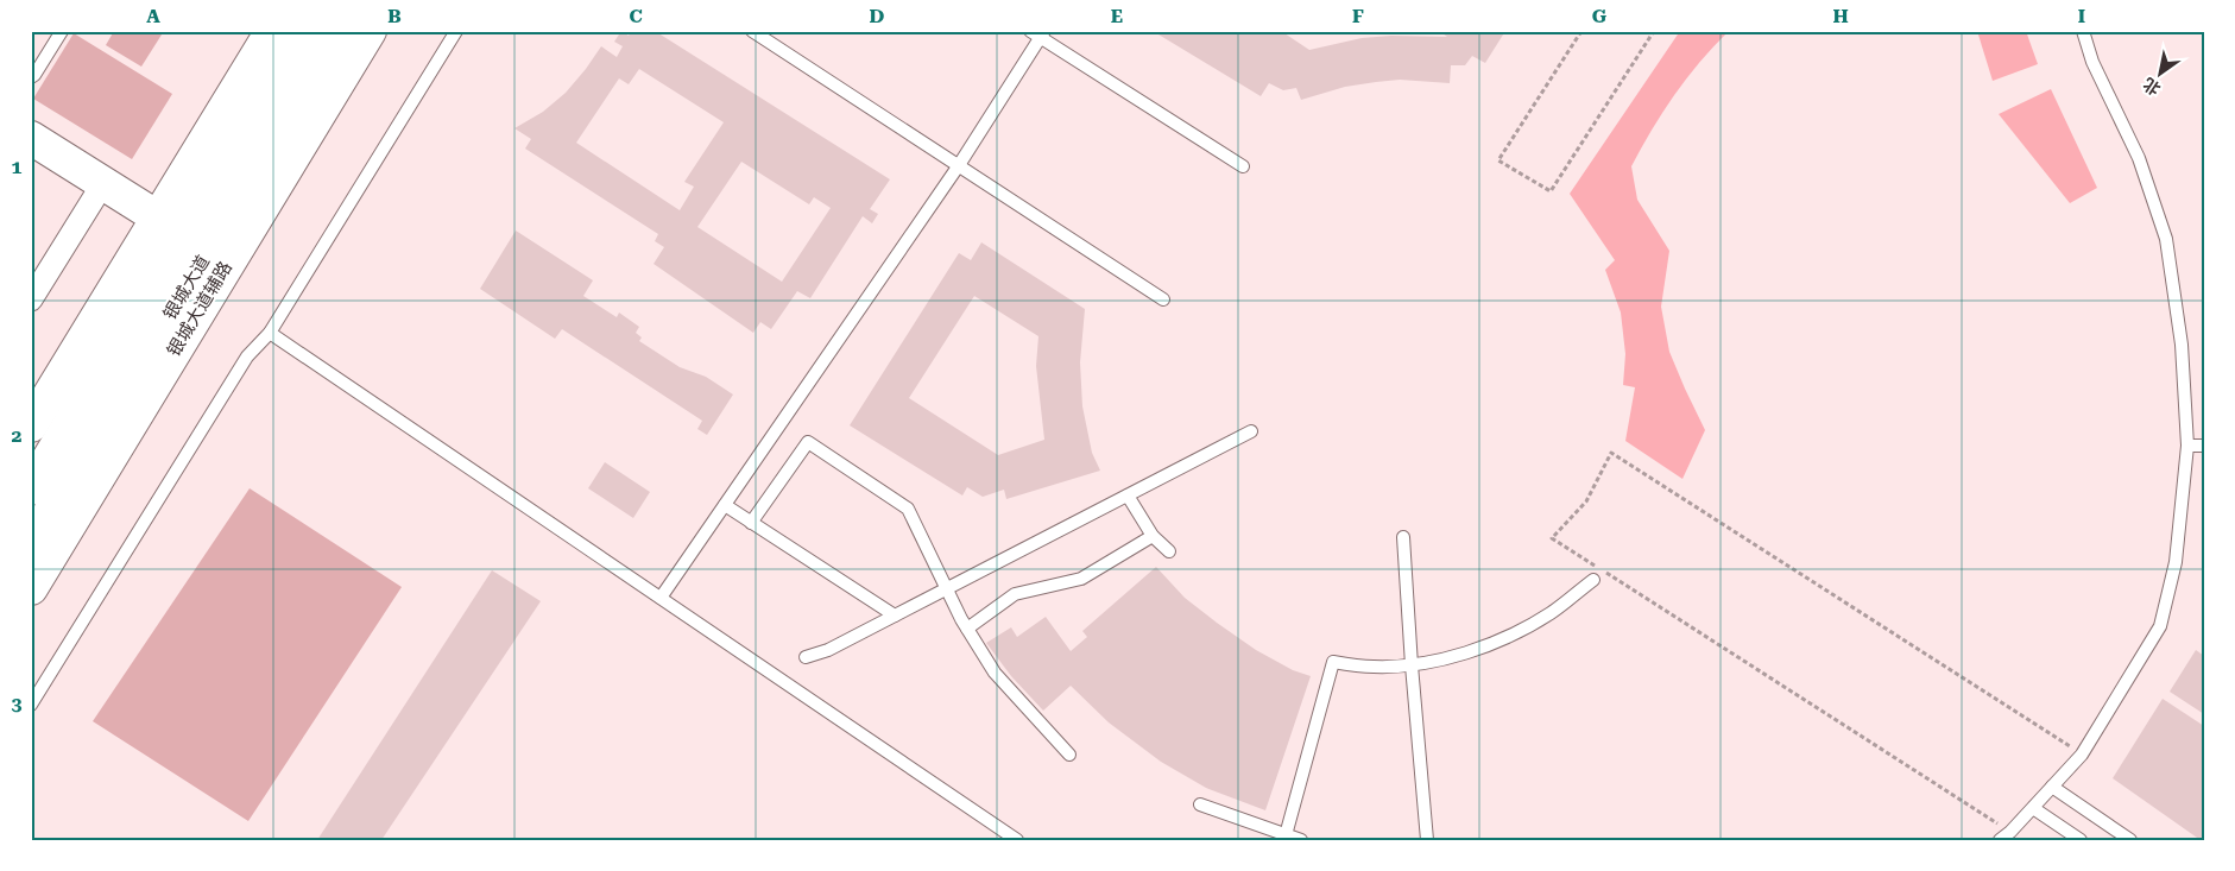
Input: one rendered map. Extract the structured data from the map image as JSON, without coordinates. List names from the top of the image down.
{
  "streets": {
    "street": ["银城大道", "银城大道辅路"]
  },
  "north": "bottom left",
  "grid": {
    "columns": [
      "A",
      "B",
      "C",
      "D",
      "E",
      "F",
      "G",
      "H",
      "I"
    ],
    "rows": ["1", "2", "3"]
  }
}
